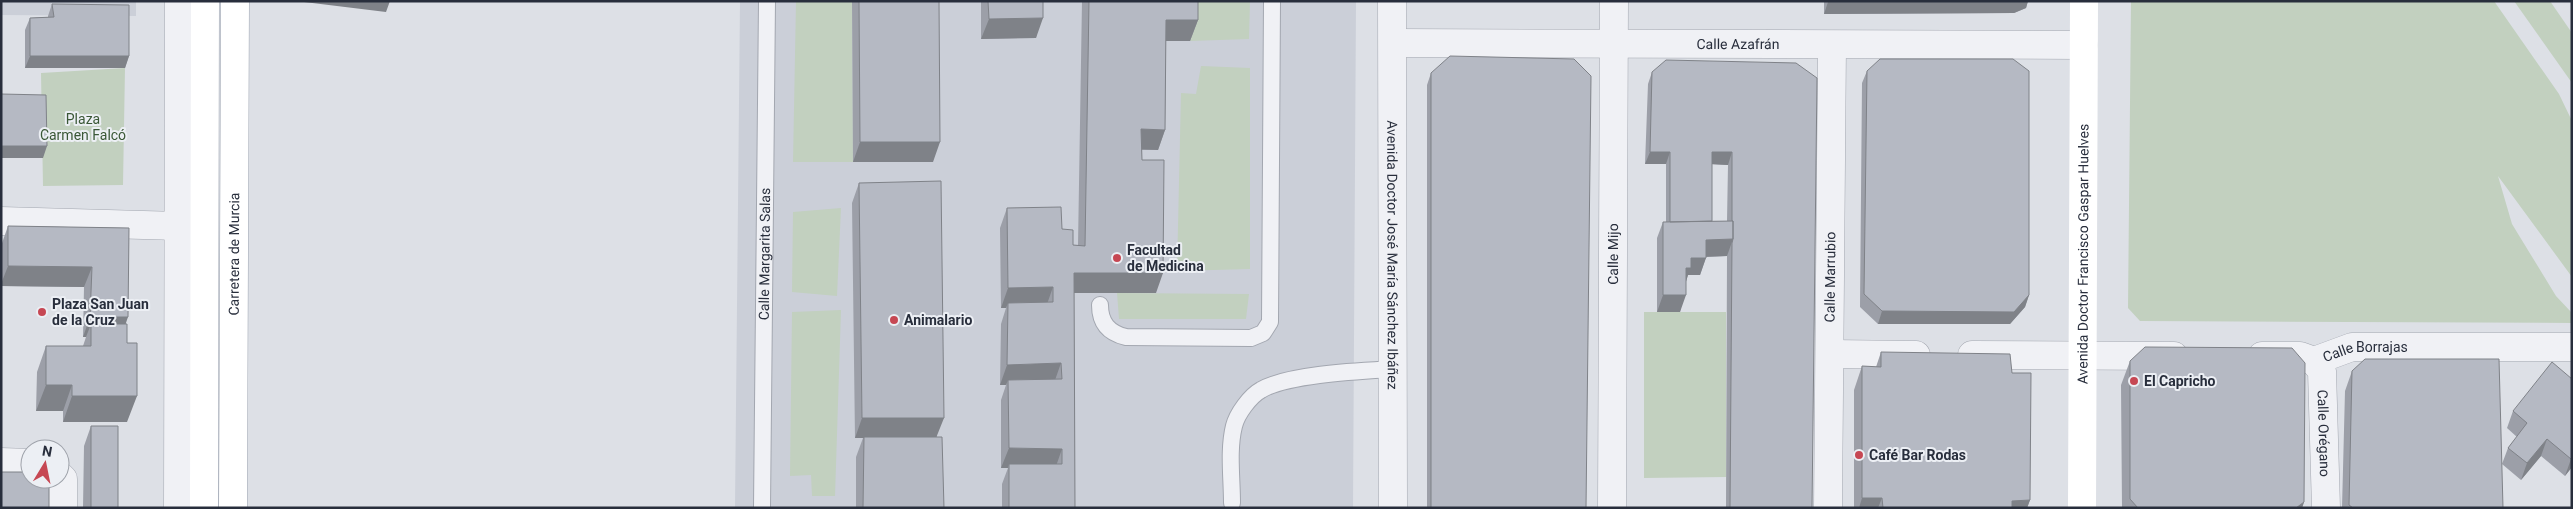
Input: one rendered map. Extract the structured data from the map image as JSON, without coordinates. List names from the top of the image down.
{
  "streets": {
    "main road": ["Carretera de Murcia", "Avenida Doctor Francisco Gaspar Huelves"],
    "street": [
      "Calle Azafrán",
      "Avenida Doctor José María Sánchez Ibáñez",
      "Calle Mijo",
      "Calle Marrubio",
      "Calle Borrajas",
      "Calle Orégano"
    ],
    "lane": ["Calle Margarita Salas"]
  },
  "crossings": [
    ["Calle Azafrán", "Avenida Doctor José María Sánchez Ibáñez"],
    ["Calle Azafrán", "Calle Mijo"],
    ["Calle Azafrán", "Avenida Doctor Francisco Gaspar Huelves"],
    ["Calle Azafrán", "Calle Marrubio"],
    ["Calle Borrajas", "Calle Orégano"]
  ],
  "parks": ["Plaza Carmen Falcó"],
  "places": [
    "Facultad de Medicina",
    "Plaza San Juan de la Cruz",
    "Animalario",
    "El Capricho",
    "Café Bar Rodas"
  ],
  "north": "top"
}
